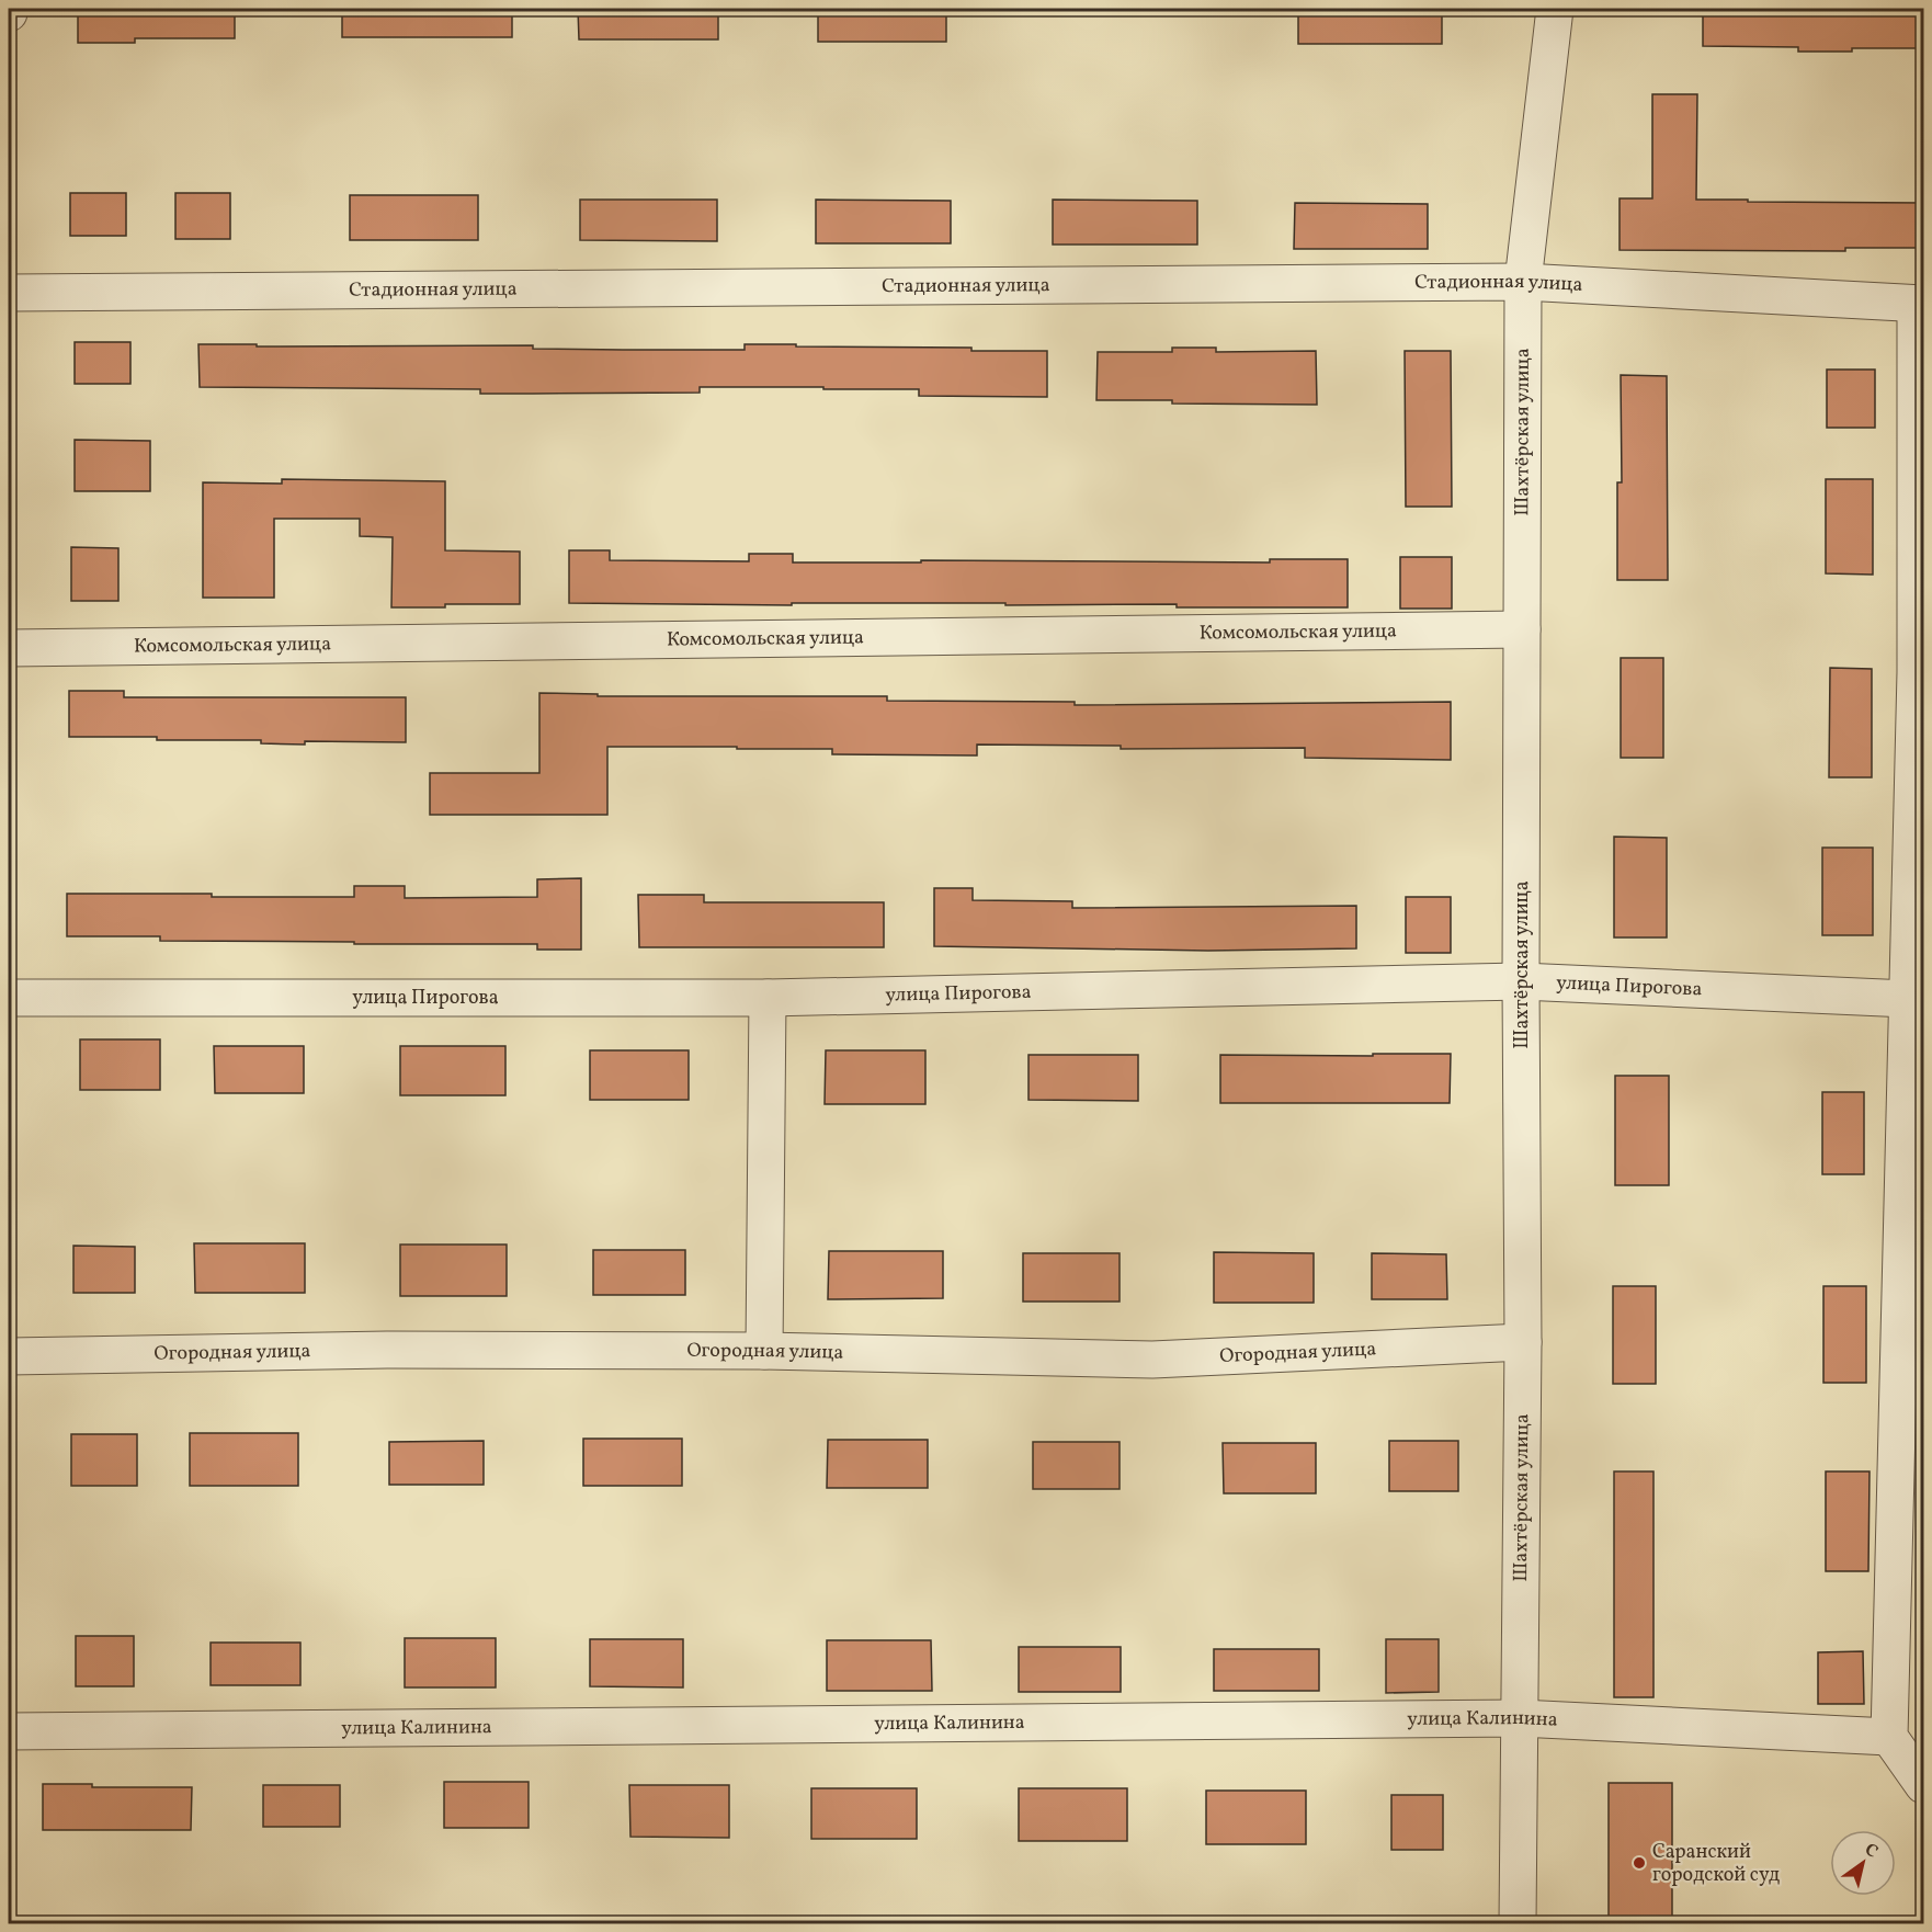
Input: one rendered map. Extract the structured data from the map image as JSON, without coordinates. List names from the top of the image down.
{
  "streets": {
    "street": [
      "Стадионная улица",
      "Шахтёрская улица",
      "Комсомольская улица",
      "улица Пирогова",
      "Огородная улица",
      "улица Калинина"
    ]
  },
  "crossings": [
    ["Стадионная улица", "Шахтёрская улица"],
    ["Шахтёрская улица", "Комсомольская улица"],
    ["Шахтёрская улица", "улица Пирогова"],
    ["Шахтёрская улица", "Огородная улица"],
    ["Шахтёрская улица", "улица Калинина"]
  ],
  "places": ["Саранский городской суд"],
  "north": "top right"
}
